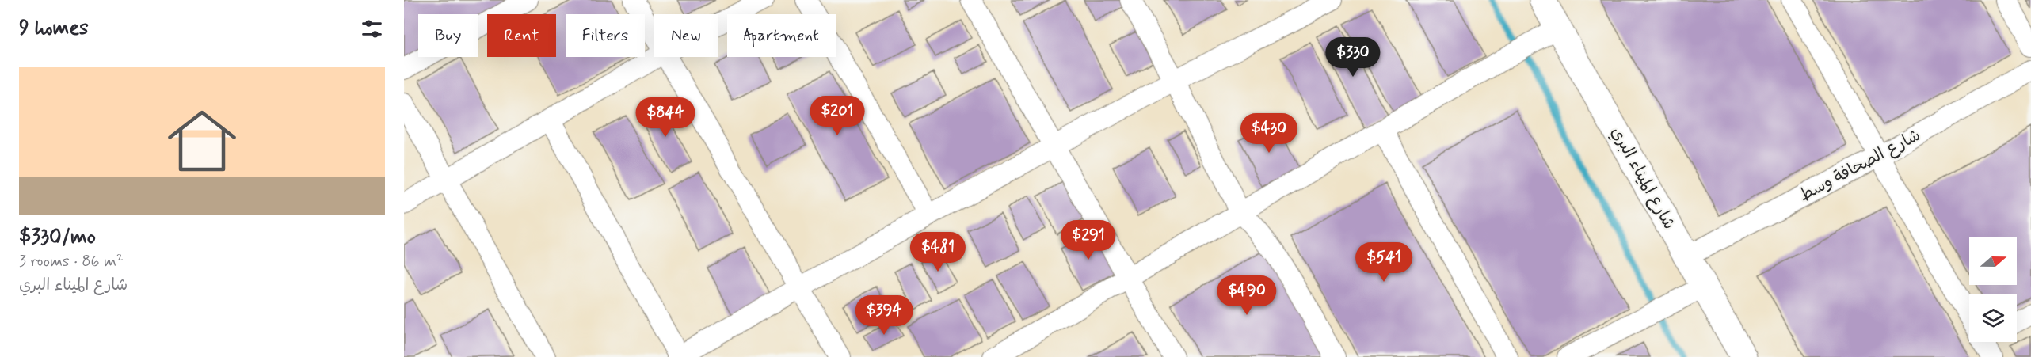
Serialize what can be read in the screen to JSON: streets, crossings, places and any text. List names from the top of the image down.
{
  "streets": {
    "highway": ["شارع الميناء البري"],
    "street": ["شارع الصحافة وسط"]
  },
  "crossings": [
    ["شارع الصحافة وسط", "شارع الميناء البري"]
  ],
  "north": "right",
  "page": {
    "heading": "9 homes",
    "chip": [
      "Buy",
      "Rent",
      "Filters",
      "New",
      "Apartment"
    ],
    "price": [
      "$330",
      "$201",
      "$844",
      "$430",
      "$291",
      "$481",
      "$541",
      "$490",
      "$394"
    ],
    "list": [
      {
        "name": "$330/mo",
        "note": "3 rooms · 86 m² · شارع الميناء البري"
      }
    ]
  }
}
